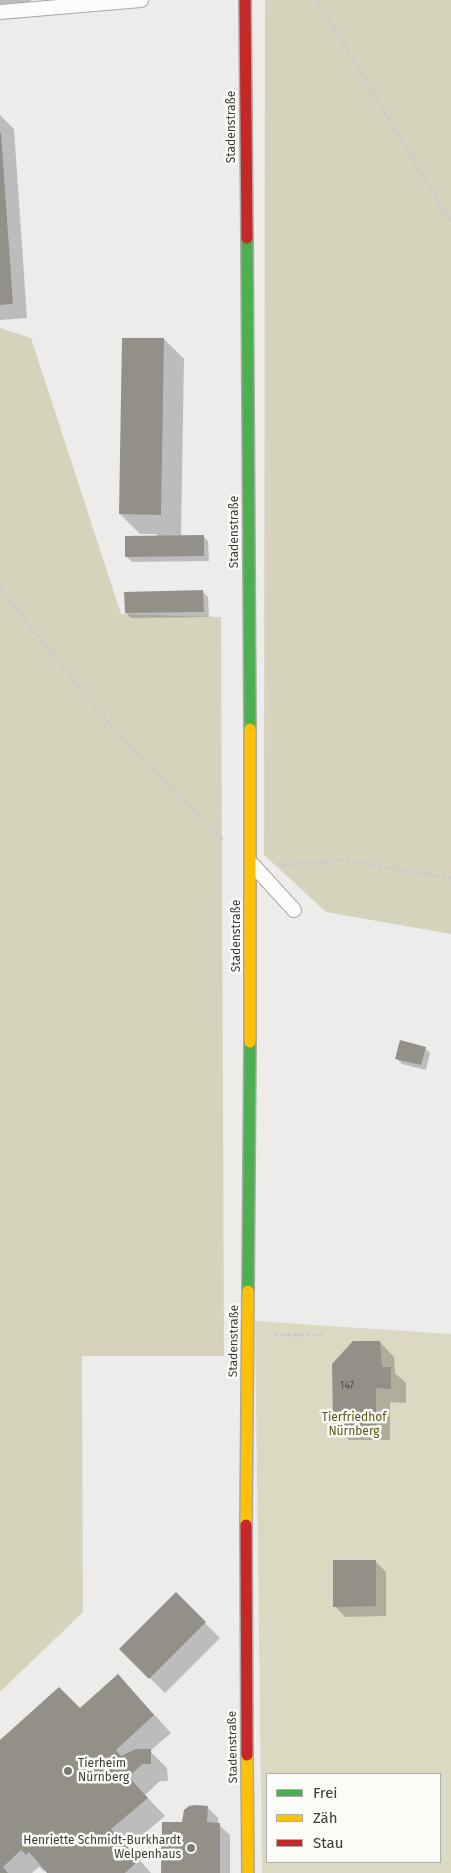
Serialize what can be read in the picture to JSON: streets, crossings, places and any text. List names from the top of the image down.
{
  "streets": {
    "street": ["Stadenstraße"]
  },
  "parks": ["Tierfriedhof Nürnberg"],
  "places": ["Tierheim Nürnberg", "Henriette Schmidt-Burkhardt Welpenhaus"],
  "house_numbers": ["147"],
  "legend": ["Frei", "Zäh", "Stau"]
}
